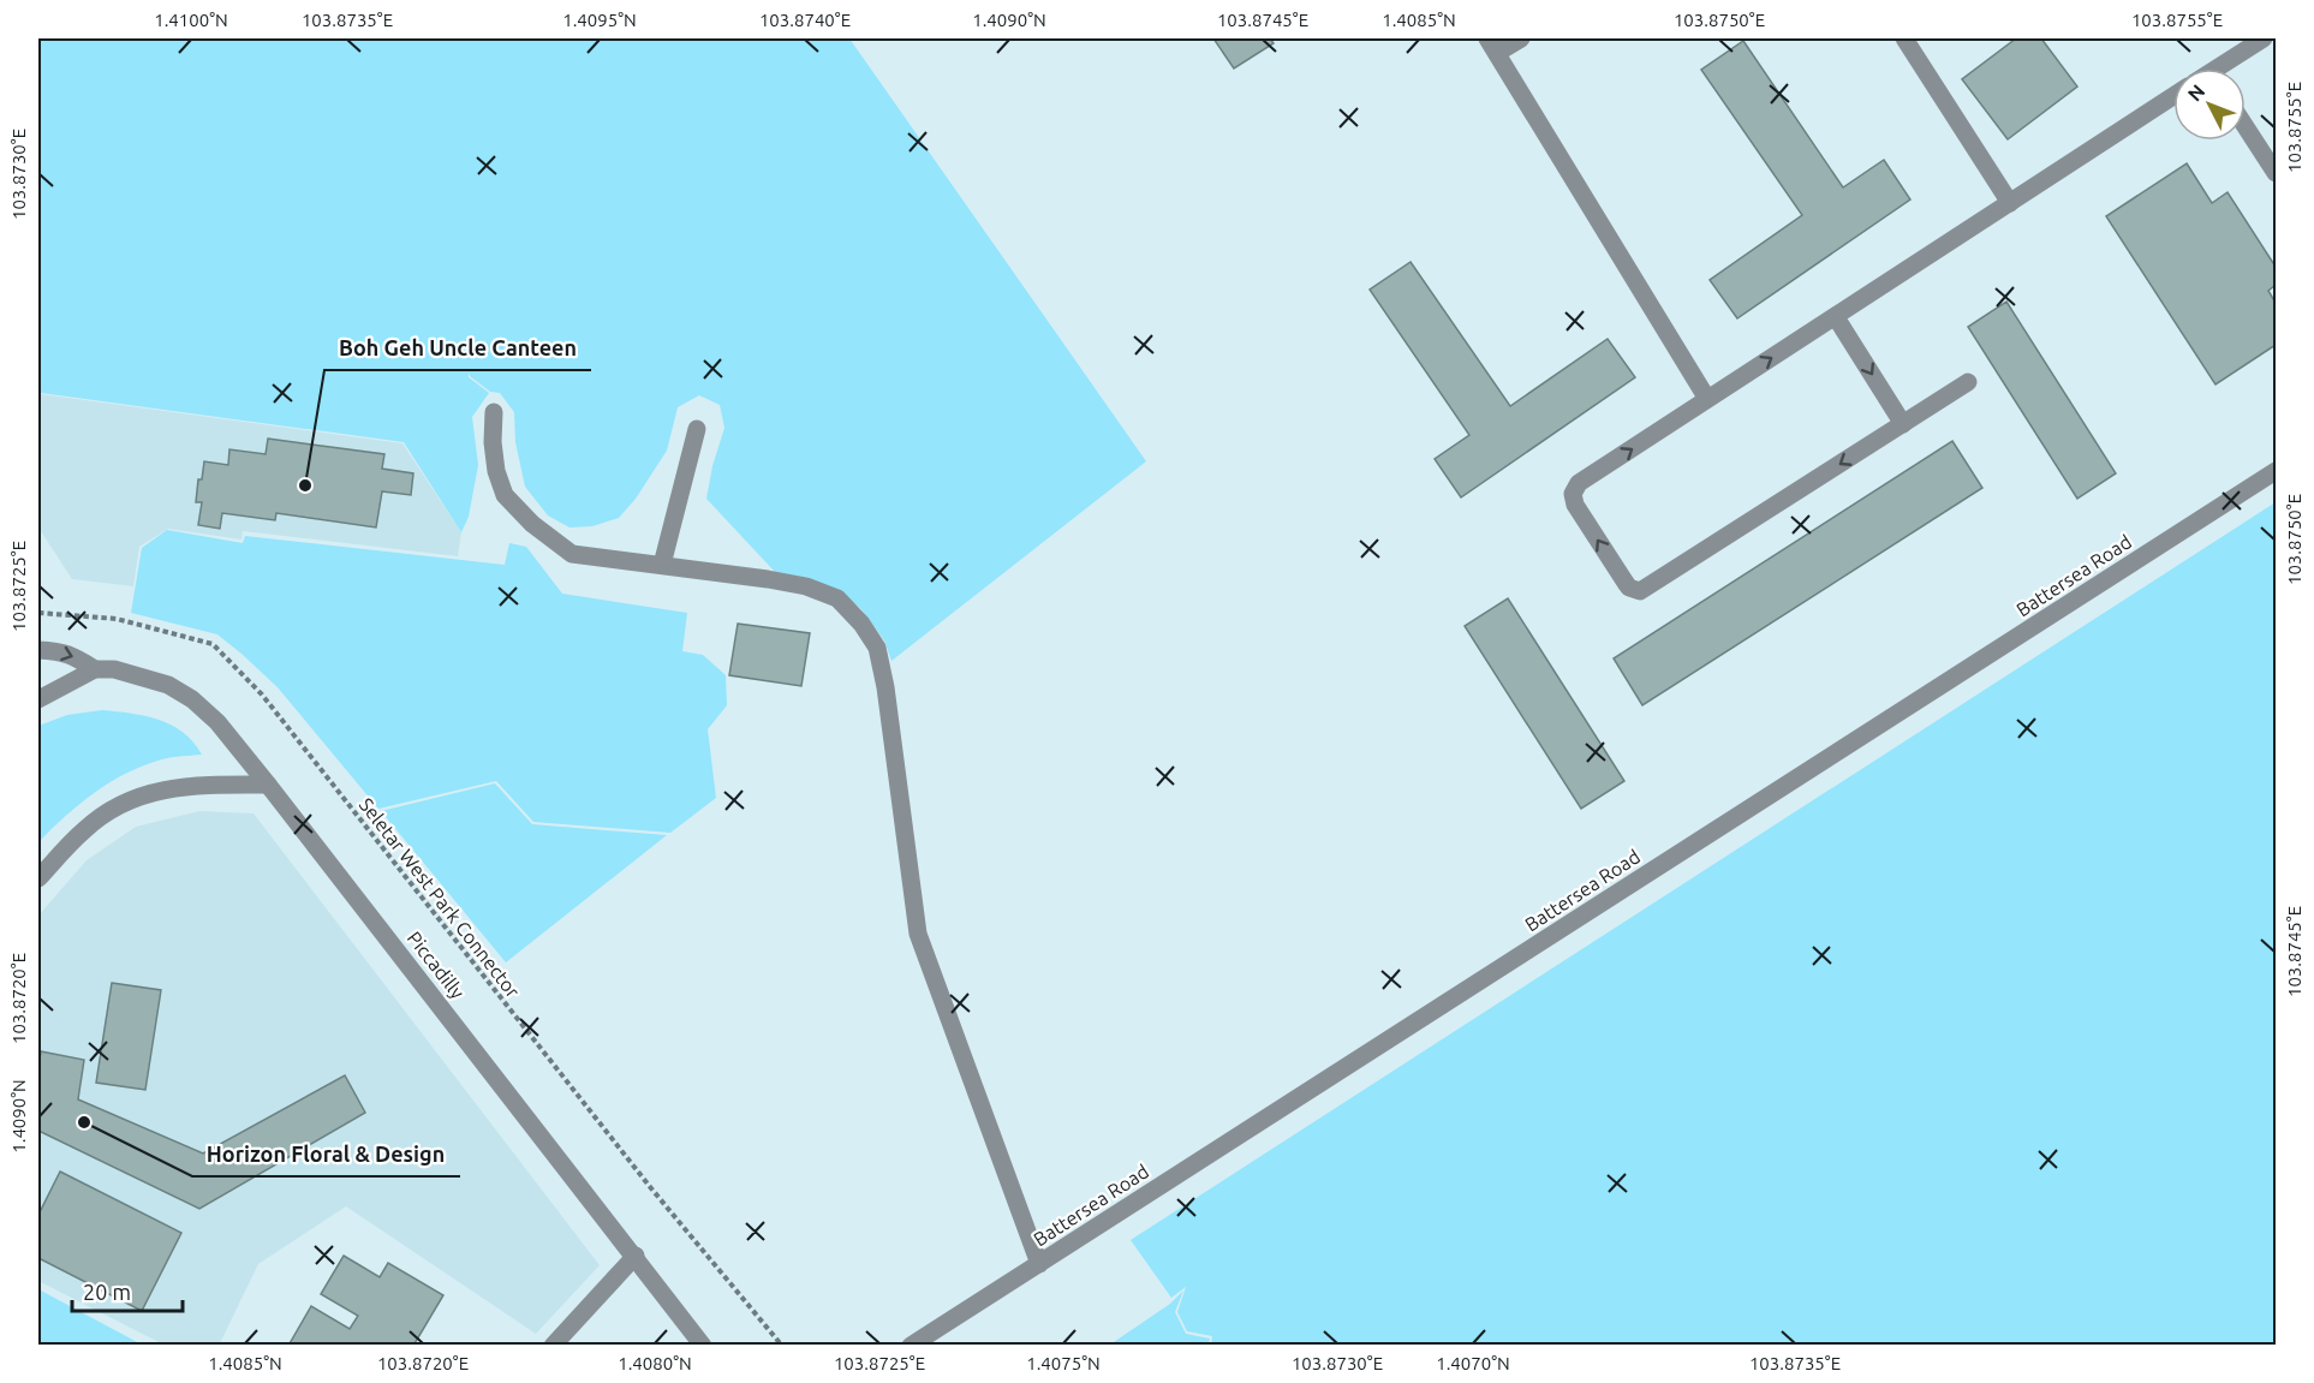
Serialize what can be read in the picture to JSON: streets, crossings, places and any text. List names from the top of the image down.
{
  "streets": {
    "street": ["Battersea Road", "Piccadilly"],
    "path": ["Seletar West Park Connector"]
  },
  "places": ["Boh Geh Uncle Canteen", "Horizon Floral & Design"],
  "scale_bar": "20 m",
  "north": "top left",
  "coordinates": [
    "1.4100°N",
    "103.8735°E",
    "1.4095°N",
    "103.8740°E",
    "1.4090°N",
    "103.8745°E",
    "1.4085°N",
    "103.8750°E",
    "103.8755°E",
    "103.8730°E",
    "103.8725°E",
    "103.8720°E",
    "1.4080°N",
    "1.4075°N",
    "1.4070°N"
  ]
}
